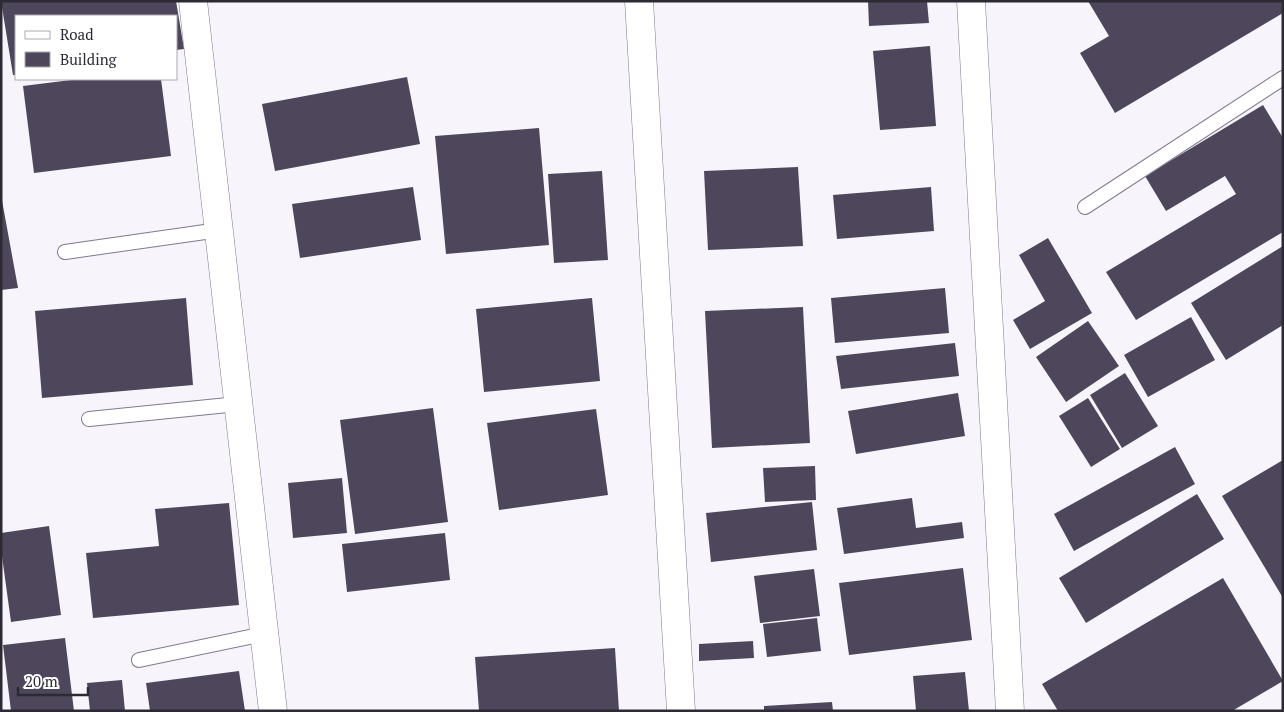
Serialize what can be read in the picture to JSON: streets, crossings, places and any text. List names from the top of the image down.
{
  "legend": ["Road", "Building"],
  "scale_bar": "20 m"
}
